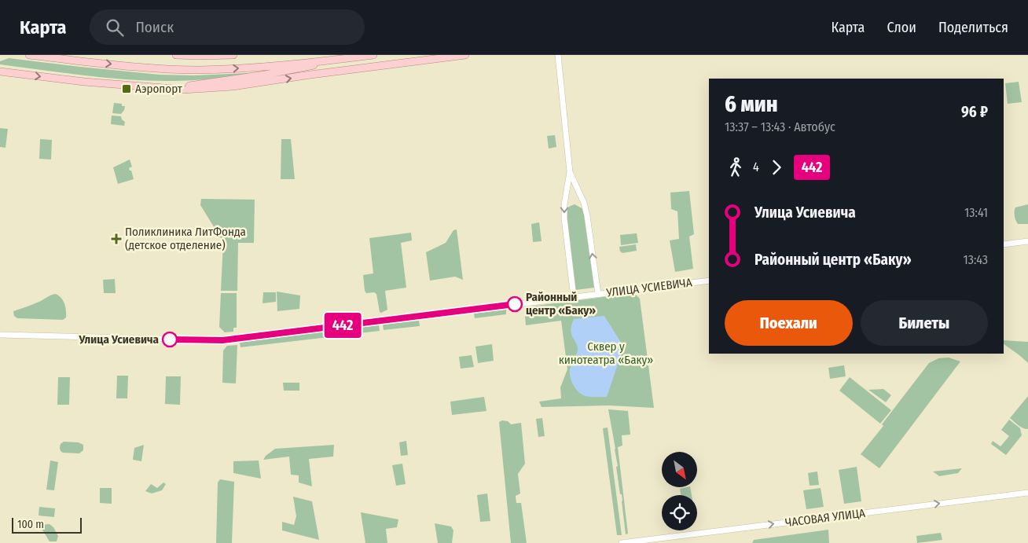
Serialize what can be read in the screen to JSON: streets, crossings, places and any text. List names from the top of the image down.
{
  "streets": {
    "street": ["УЛИЦА УСИЕВИЧА", "ЧАСОВАЯ УЛИЦА"]
  },
  "one_way": ["ЧАСОВАЯ УЛИЦА"],
  "parks": ["Сквер у кинотеатра «Баку»"],
  "places": {
    "transit": ["Аэропорт"],
    "health": ["Поликлиника ЛитФонда (детское отделение)"],
    "other": ["Районный центр «Баку»", "Улица Усиевича"]
  },
  "lines": ["bus line 442"],
  "scale_bar": "100 m",
  "north": "bottom right",
  "page": {
    "header": "Карта",
    "search": "Поиск",
    "nav": ["Карта", "Слои", "Поделиться"],
    "on_map": "442",
    "heading": ["6 мин", "13:37 – 13:43 · Автобус", "96 ₽"],
    "legs": ["4", "442"],
    "list": [
      {
        "name": "Улица Усиевича",
        "value": "13:41"
      },
      {
        "name": "Районный центр «Баку»",
        "value": "13:43"
      }
    ],
    "buttons": ["Поехали", "Билеты"],
    "scale": "100 m"
  }
}
